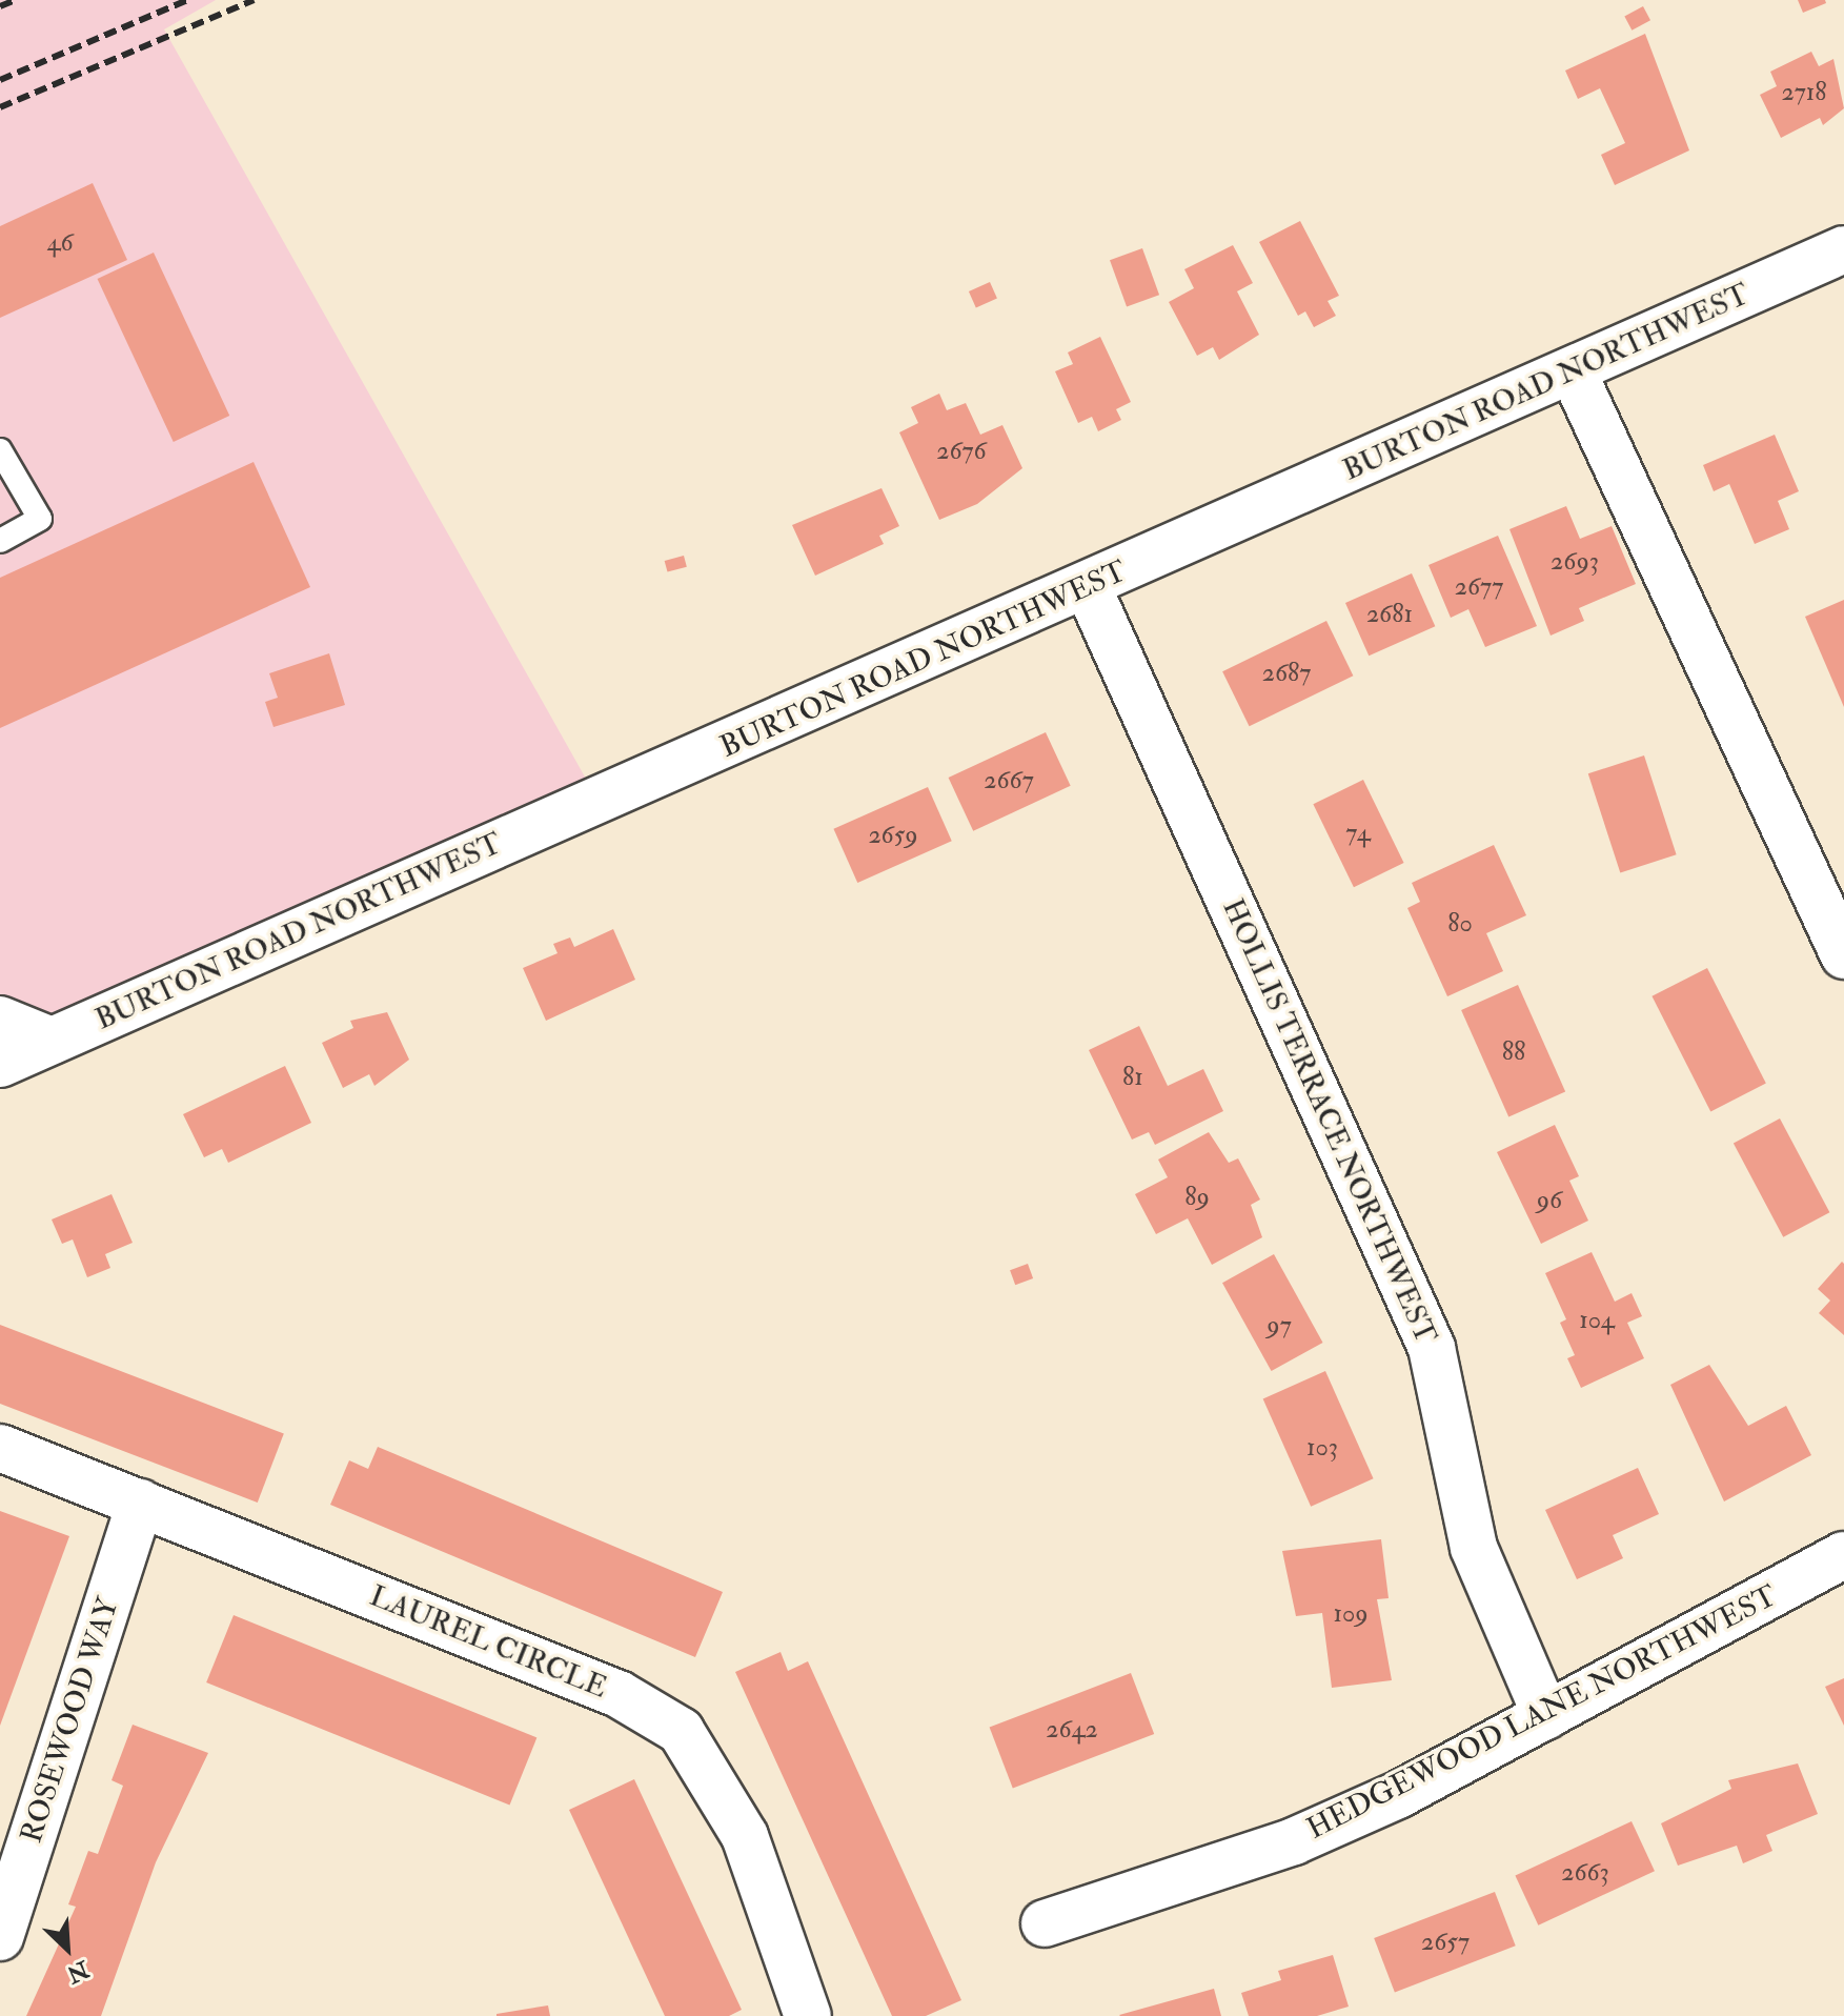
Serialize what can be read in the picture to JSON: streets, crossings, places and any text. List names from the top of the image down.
{
  "streets": {
    "street": [
      "BURTON ROAD NORTHWEST",
      "HOLLIS TERRACE NORTHWEST",
      "LAUREL CIRCLE",
      "HEDGEWOOD LANE NORTHWEST",
      "ROSEWOOD WAY"
    ]
  },
  "crossings": [
    ["BURTON ROAD NORTHWEST", "HOLLIS TERRACE NORTHWEST"],
    ["HOLLIS TERRACE NORTHWEST", "HEDGEWOOD LANE NORTHWEST"],
    ["LAUREL CIRCLE", "ROSEWOOD WAY"]
  ],
  "house_numbers": [
    "2718",
    "46",
    "2676",
    "2693",
    "2677",
    "2681",
    "2687",
    "2667",
    "74",
    "2659",
    "80",
    "88",
    "81",
    "89",
    "96",
    "104",
    "97",
    "103",
    "109",
    "2642",
    "2663",
    "2657"
  ],
  "north": "bottom right"
}
